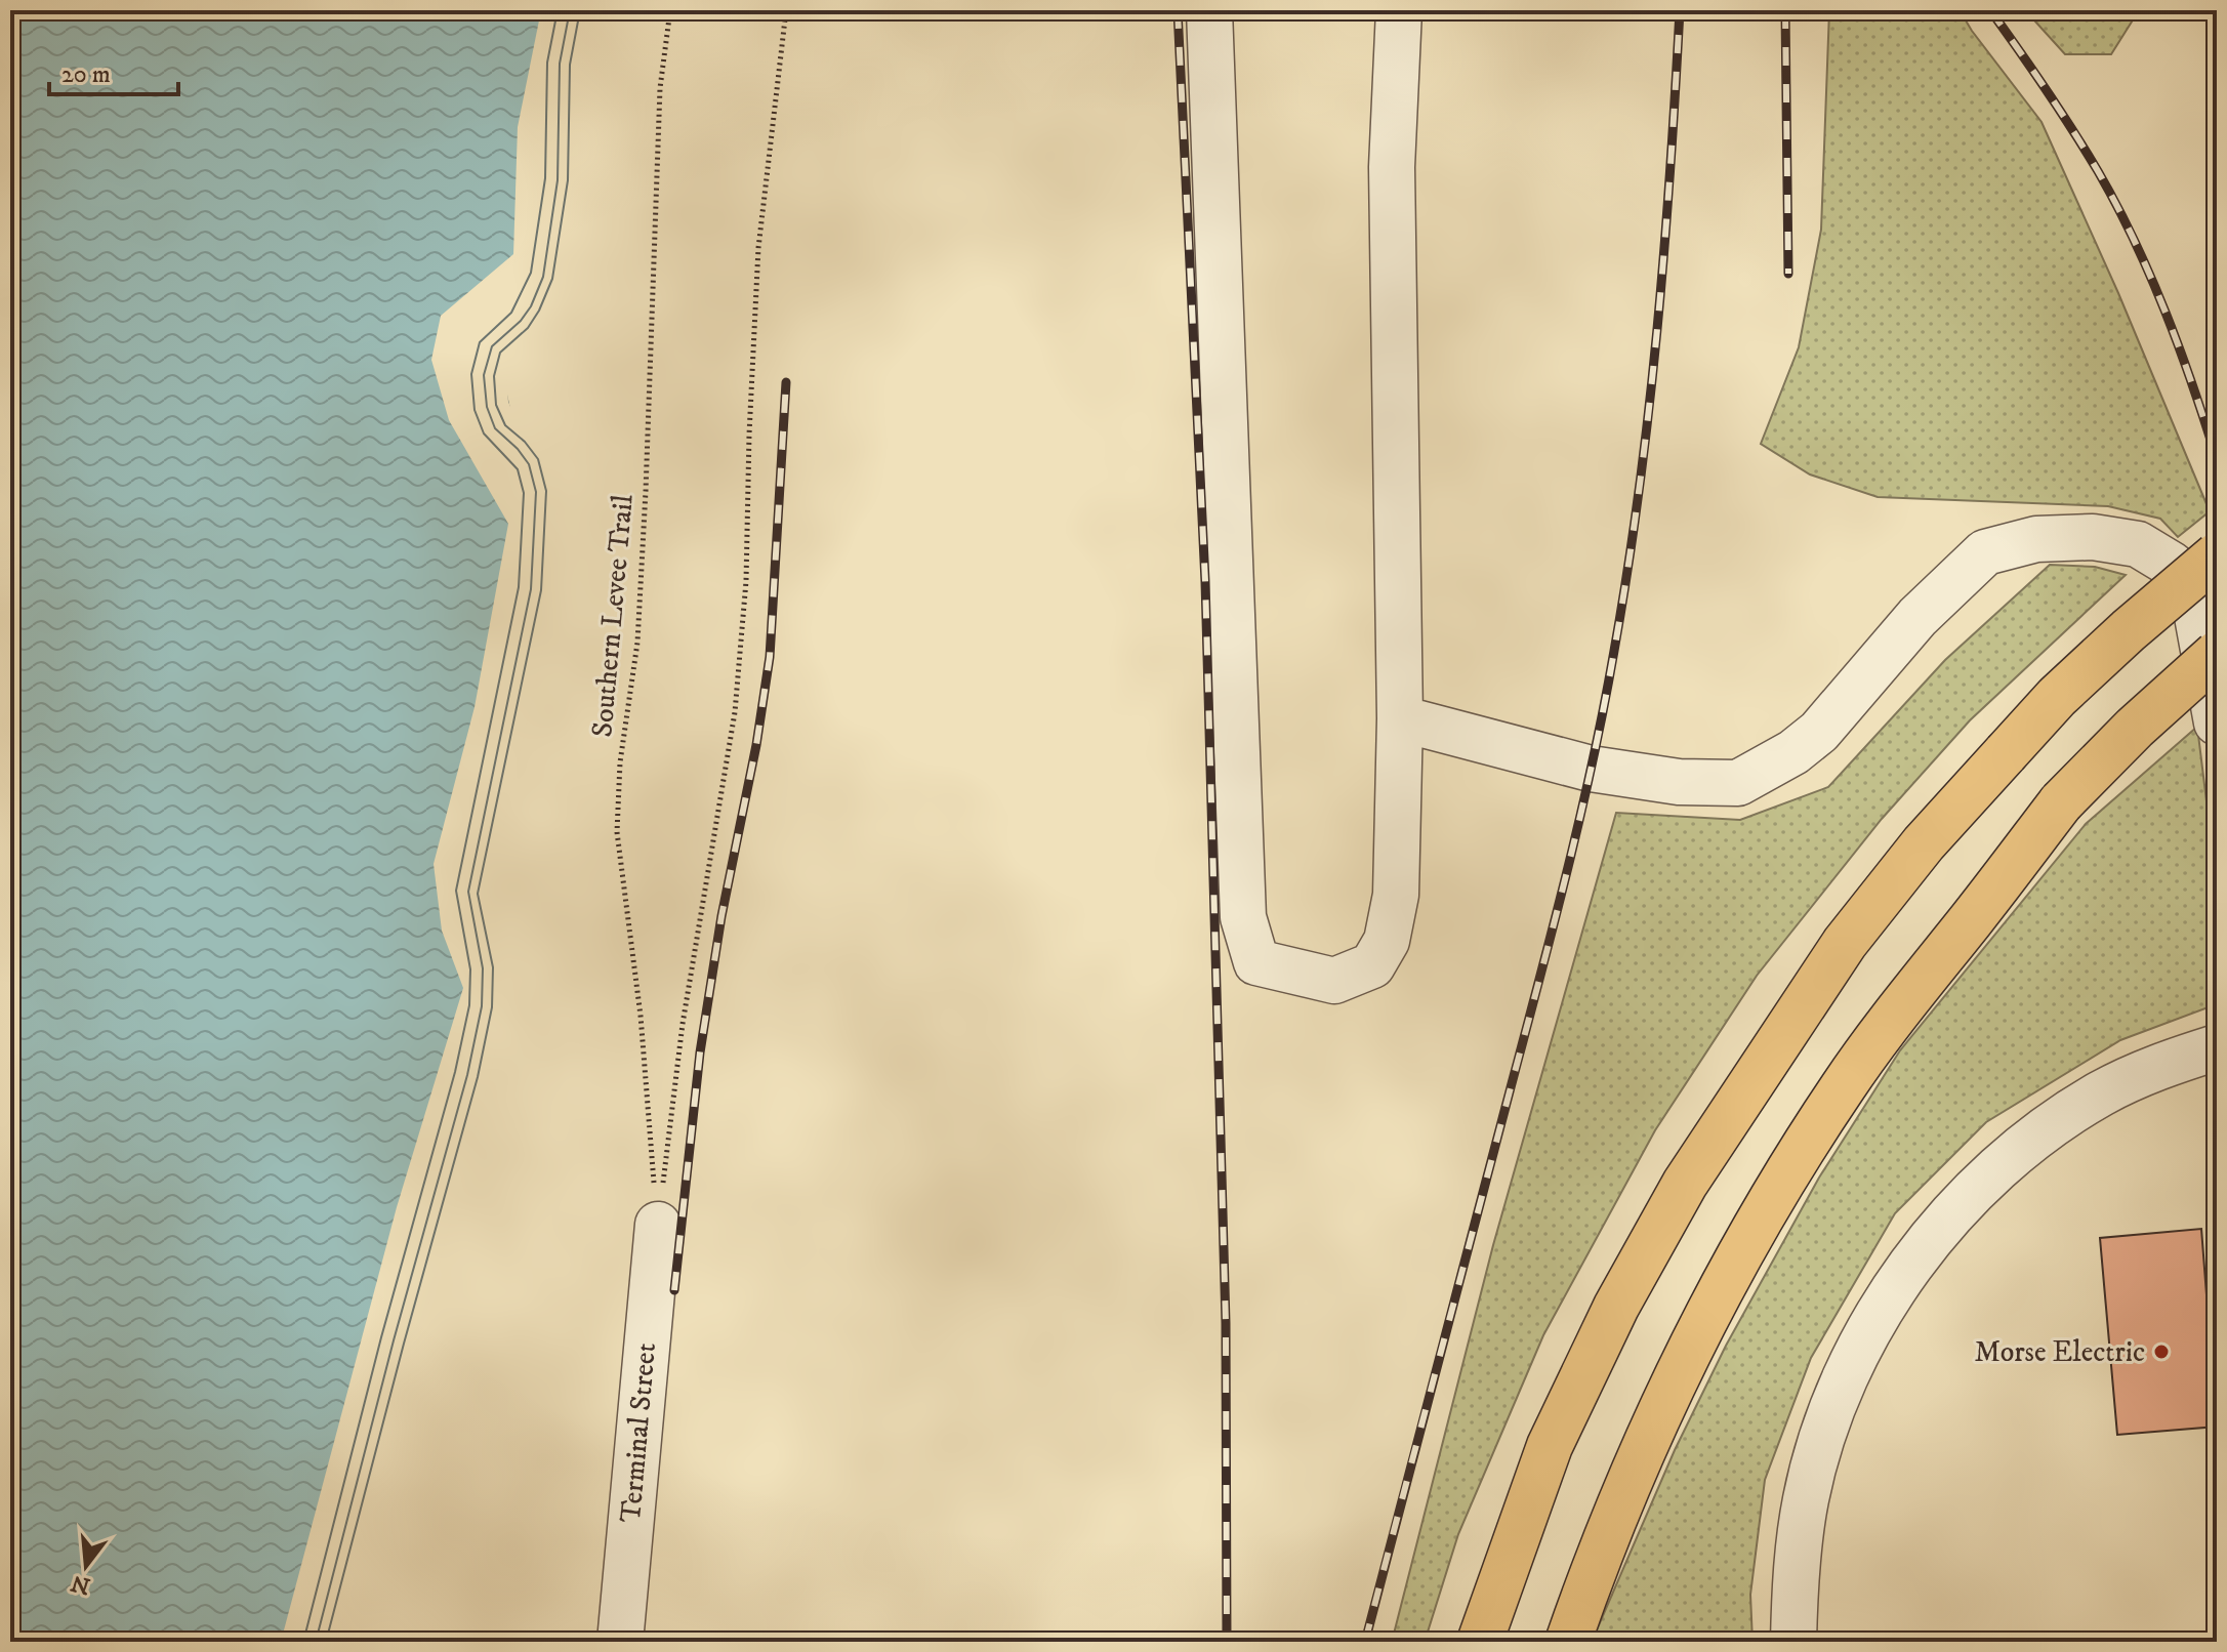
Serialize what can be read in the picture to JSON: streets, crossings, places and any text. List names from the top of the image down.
{
  "streets": {
    "street": ["Terminal Street"],
    "path": ["Southern Levee Trail"]
  },
  "crossings": [
    ["Southern Levee Trail", "Terminal Street"]
  ],
  "places": ["Morse Electric"],
  "scale_bar": "20 m",
  "north": "bottom"
}
